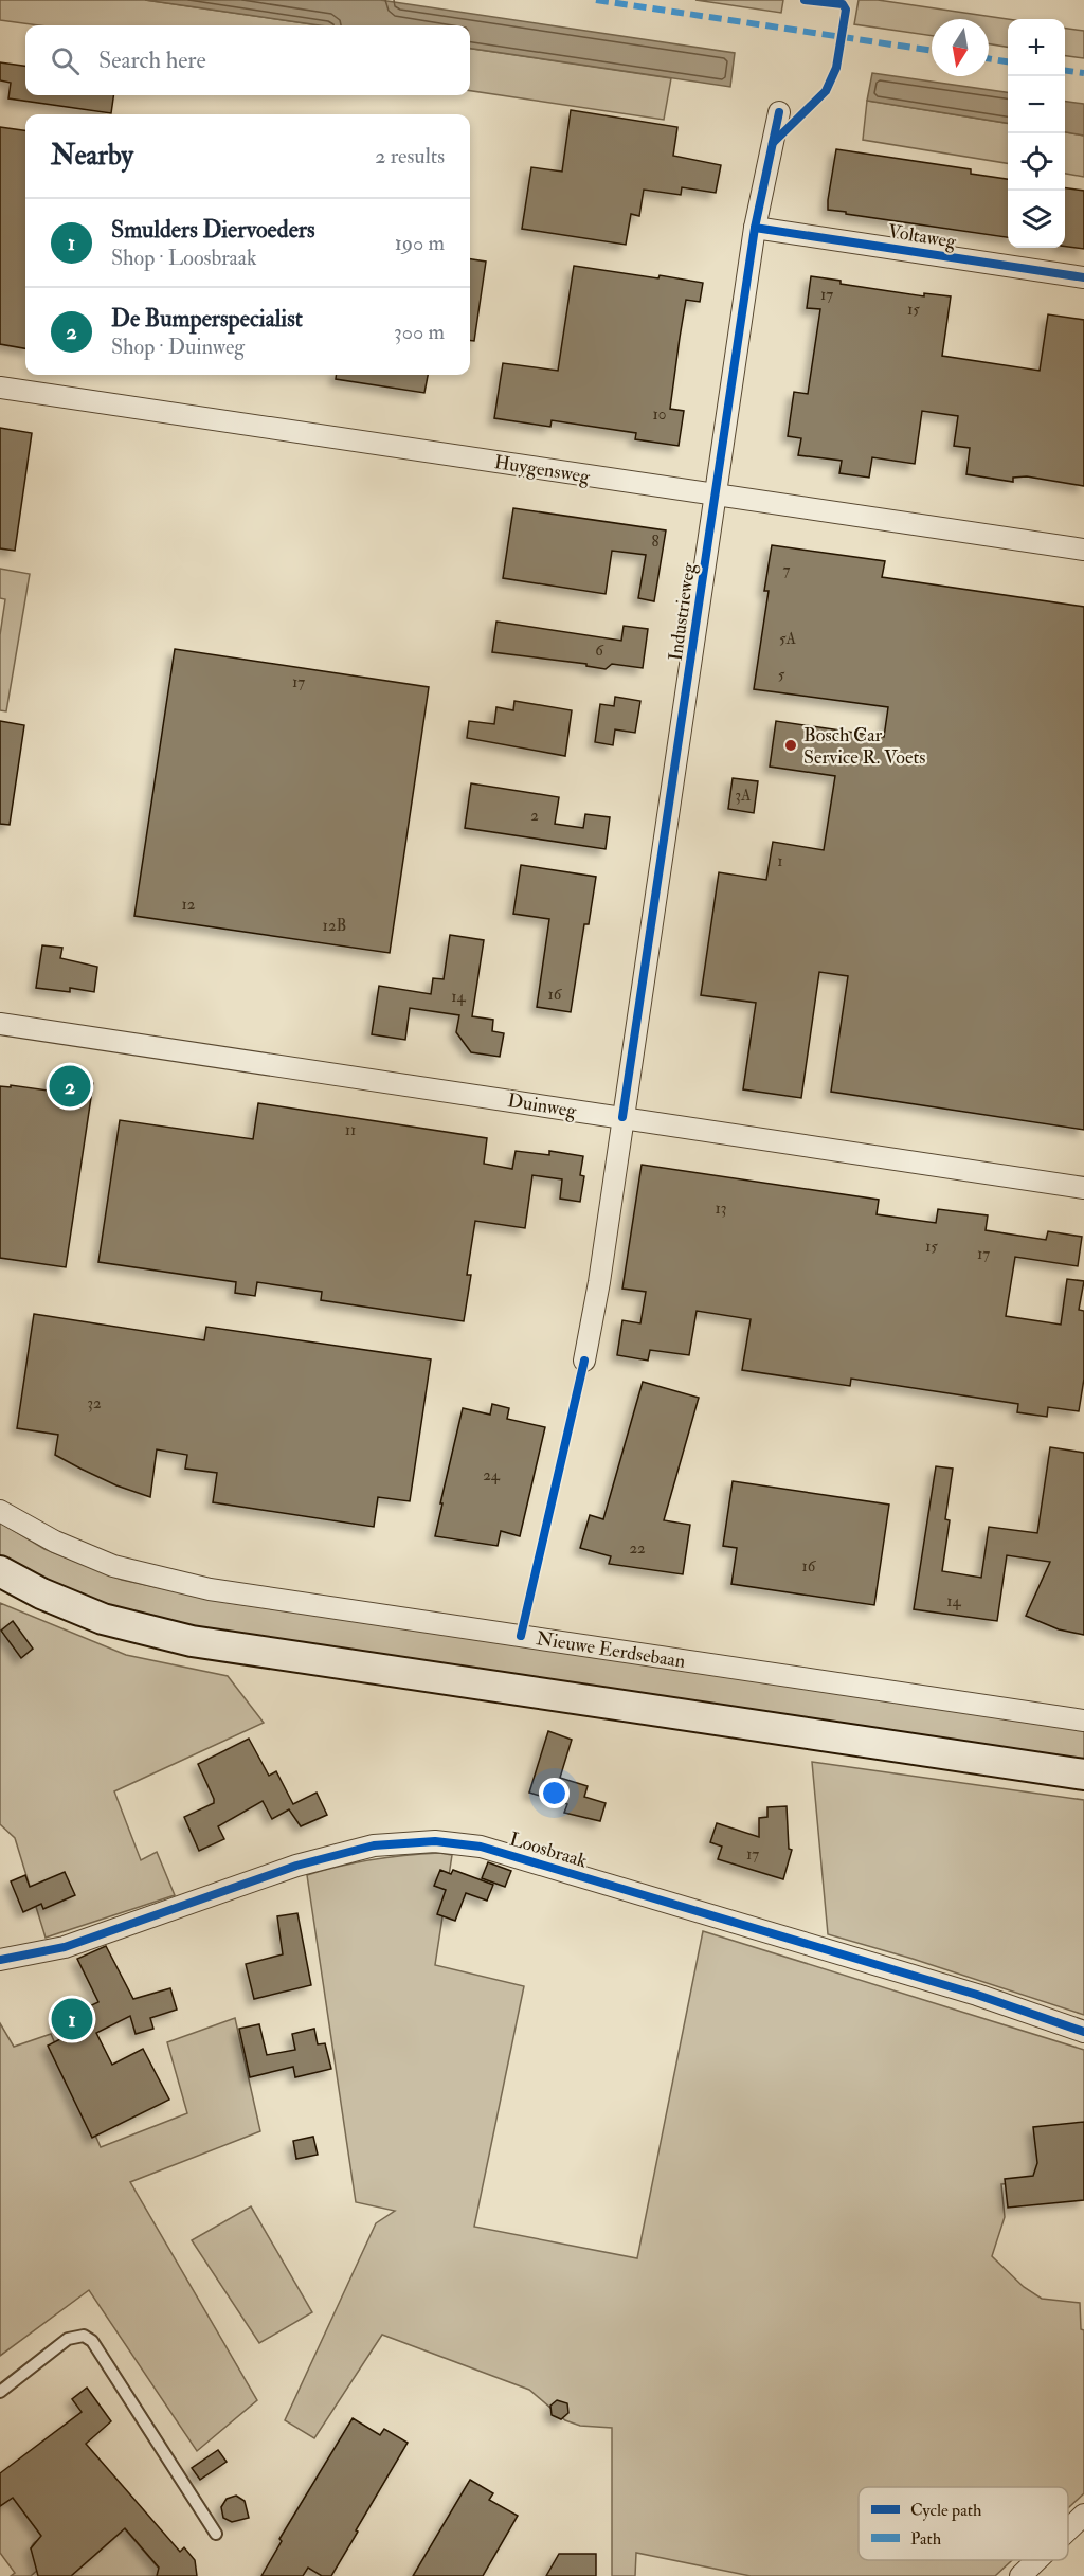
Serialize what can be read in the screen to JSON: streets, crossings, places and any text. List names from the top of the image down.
{
  "streets": {
    "street": [
      "Voltaweg",
      "Huygensweg",
      "Industrieweg",
      "Duinweg",
      "Nieuwe Eerdsebaan",
      "Loosbraak"
    ]
  },
  "crossings": [
    ["Voltaweg", "Industrieweg"],
    ["Huygensweg", "Industrieweg"],
    ["Industrieweg", "Duinweg"]
  ],
  "places": ["Bosch Car Service R. Voets"],
  "house_numbers": [
    "17",
    "15",
    "10",
    "8",
    "7",
    "5A",
    "6",
    "5",
    "17",
    "3A",
    "2",
    "1",
    "12",
    "12B",
    "16",
    "14",
    "11",
    "13",
    "15",
    "17",
    "32",
    "24",
    "22",
    "16",
    "14",
    "17"
  ],
  "legend": ["Cycle path", "Path"],
  "north": "bottom",
  "page": {
    "map_buttons": ["+", "−"],
    "search": "Search here",
    "heading": ["Nearby", "2 results"],
    "list": [
      {
        "mark": "1",
        "name": "Smulders Diervoeders",
        "note": "Shop · Loosbraak",
        "value": "190 m"
      },
      {
        "mark": "2",
        "name": "De Bumperspecialist",
        "note": "Shop · Duinweg",
        "value": "300 m"
      }
    ],
    "pins": ["2", "1"]
  }
}
